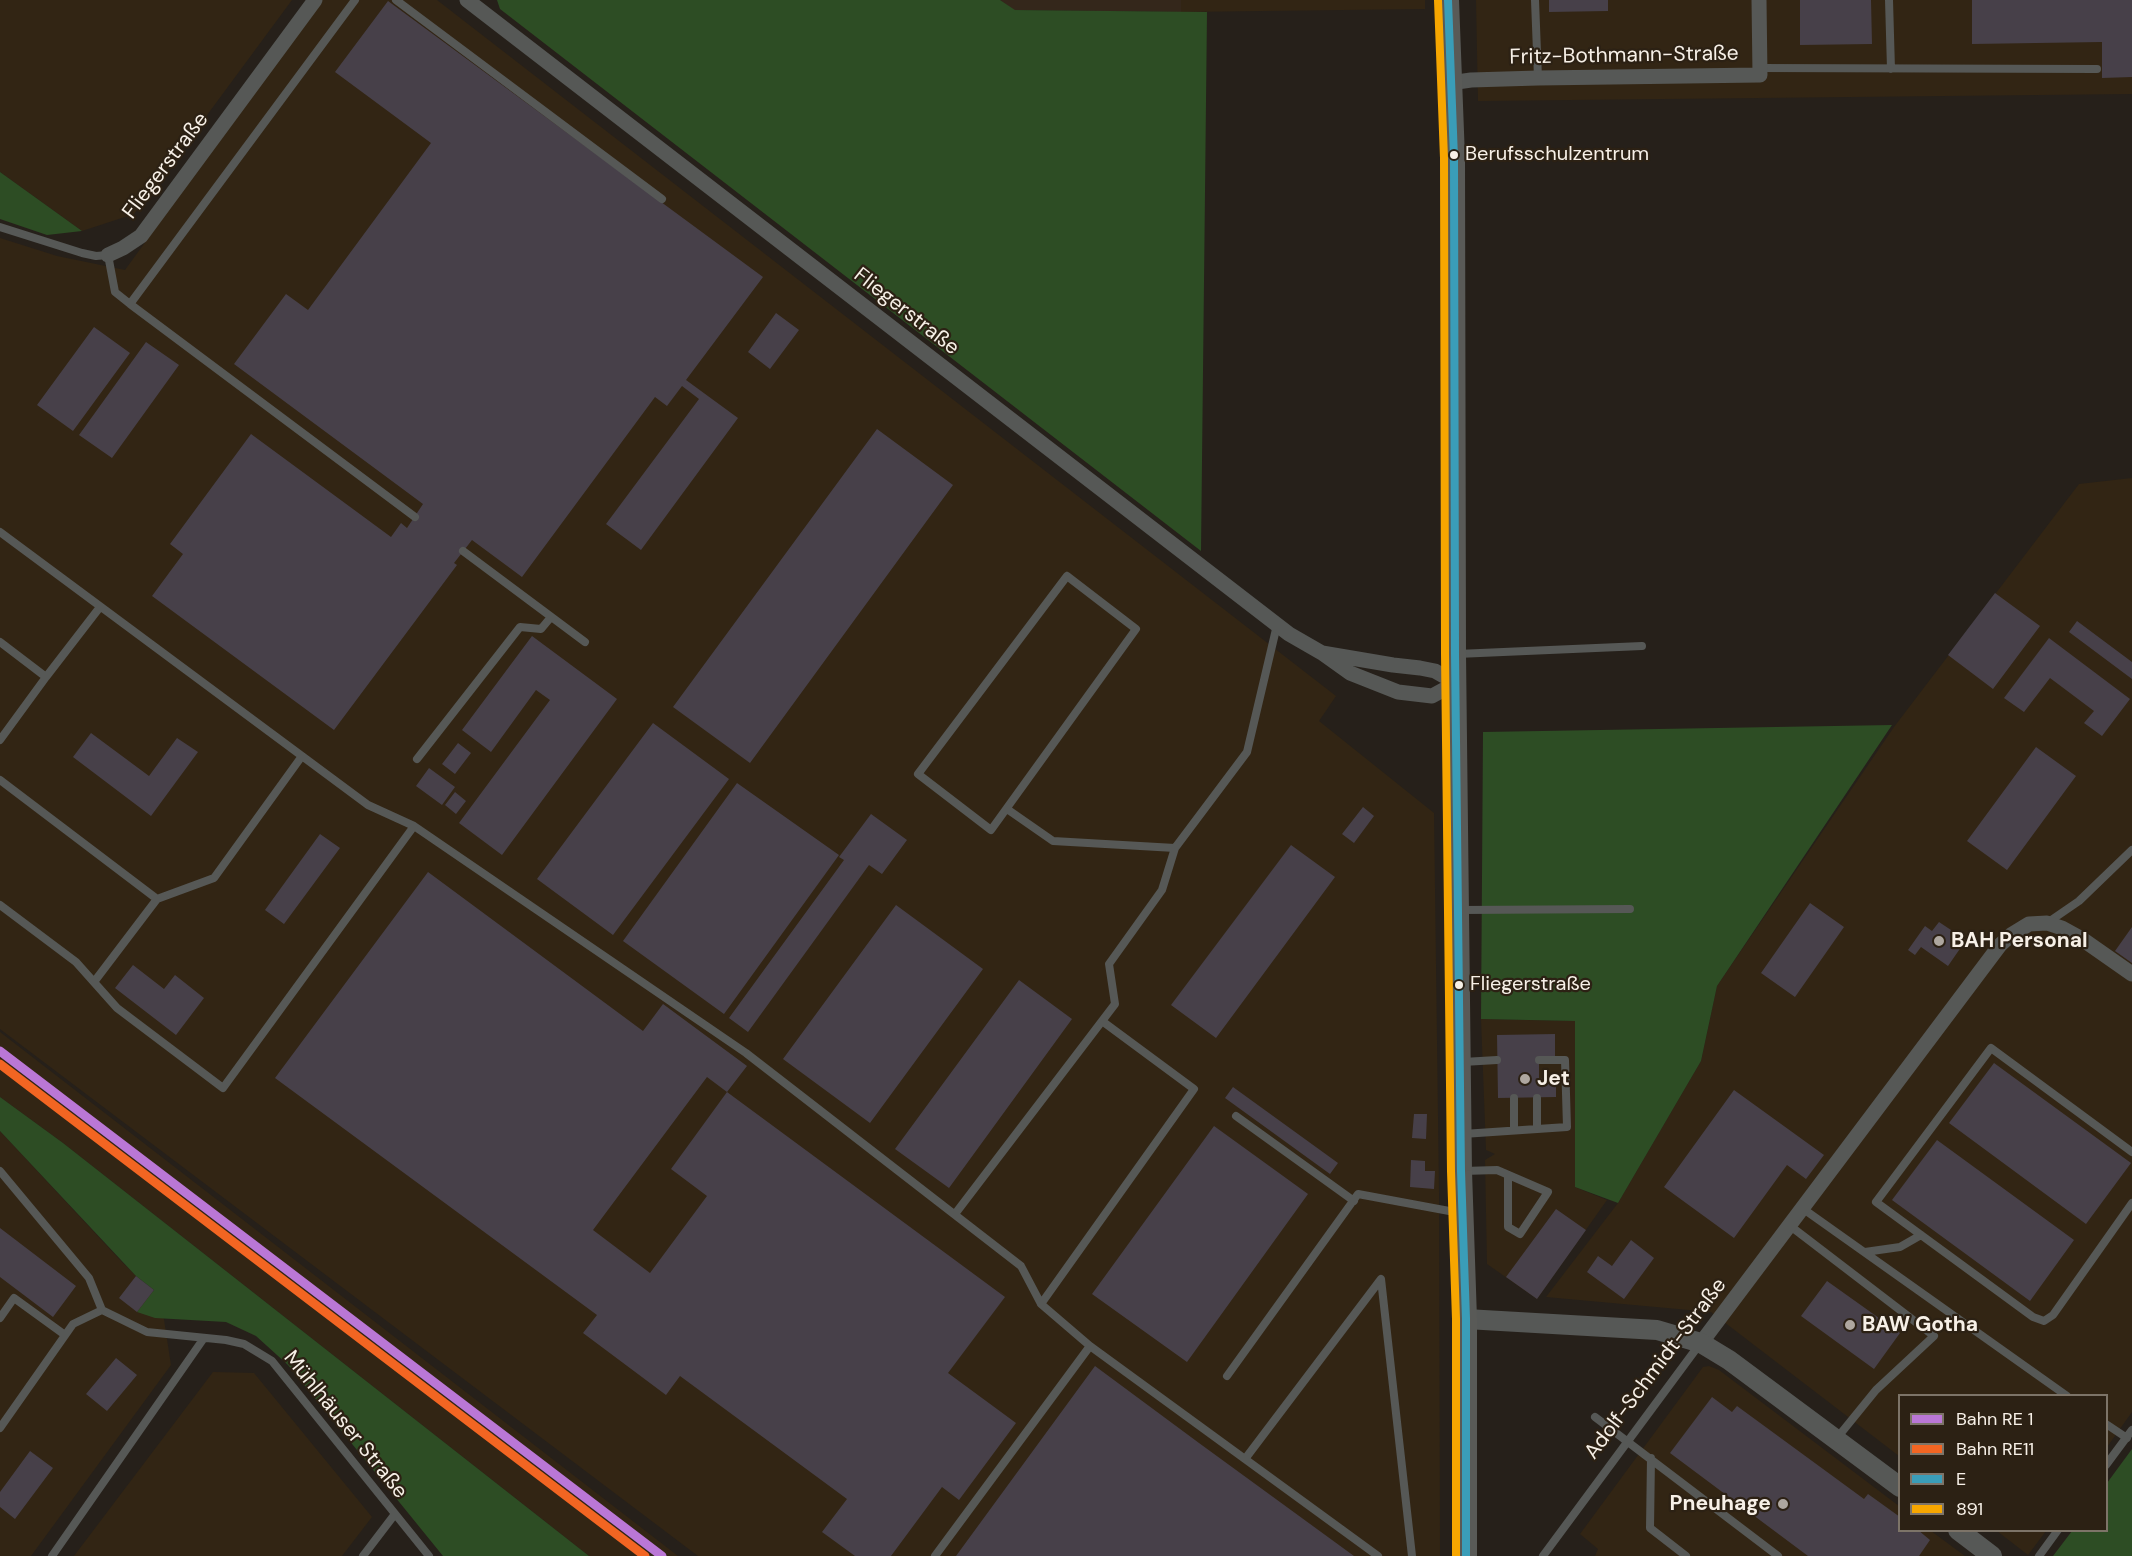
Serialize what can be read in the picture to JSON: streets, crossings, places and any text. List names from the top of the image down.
{
  "streets": {
    "street": ["Fritz-Bothmann-Straße", "Fliegerstraße", "Adolf-Schmidt-Straße"],
    "lane": ["Mühlhäuser Straße"]
  },
  "places": [
    "Berufsschulzentrum",
    "BAH Personal",
    "Fliegerstraße",
    "Jet",
    "BAW Gotha",
    "Pneuhage"
  ],
  "lines": ["transit line E", "transit line 891", "rail line RE11"],
  "legend": [
    "Bahn RE 1",
    "Bahn RE11",
    "E",
    "891"
  ]
}
